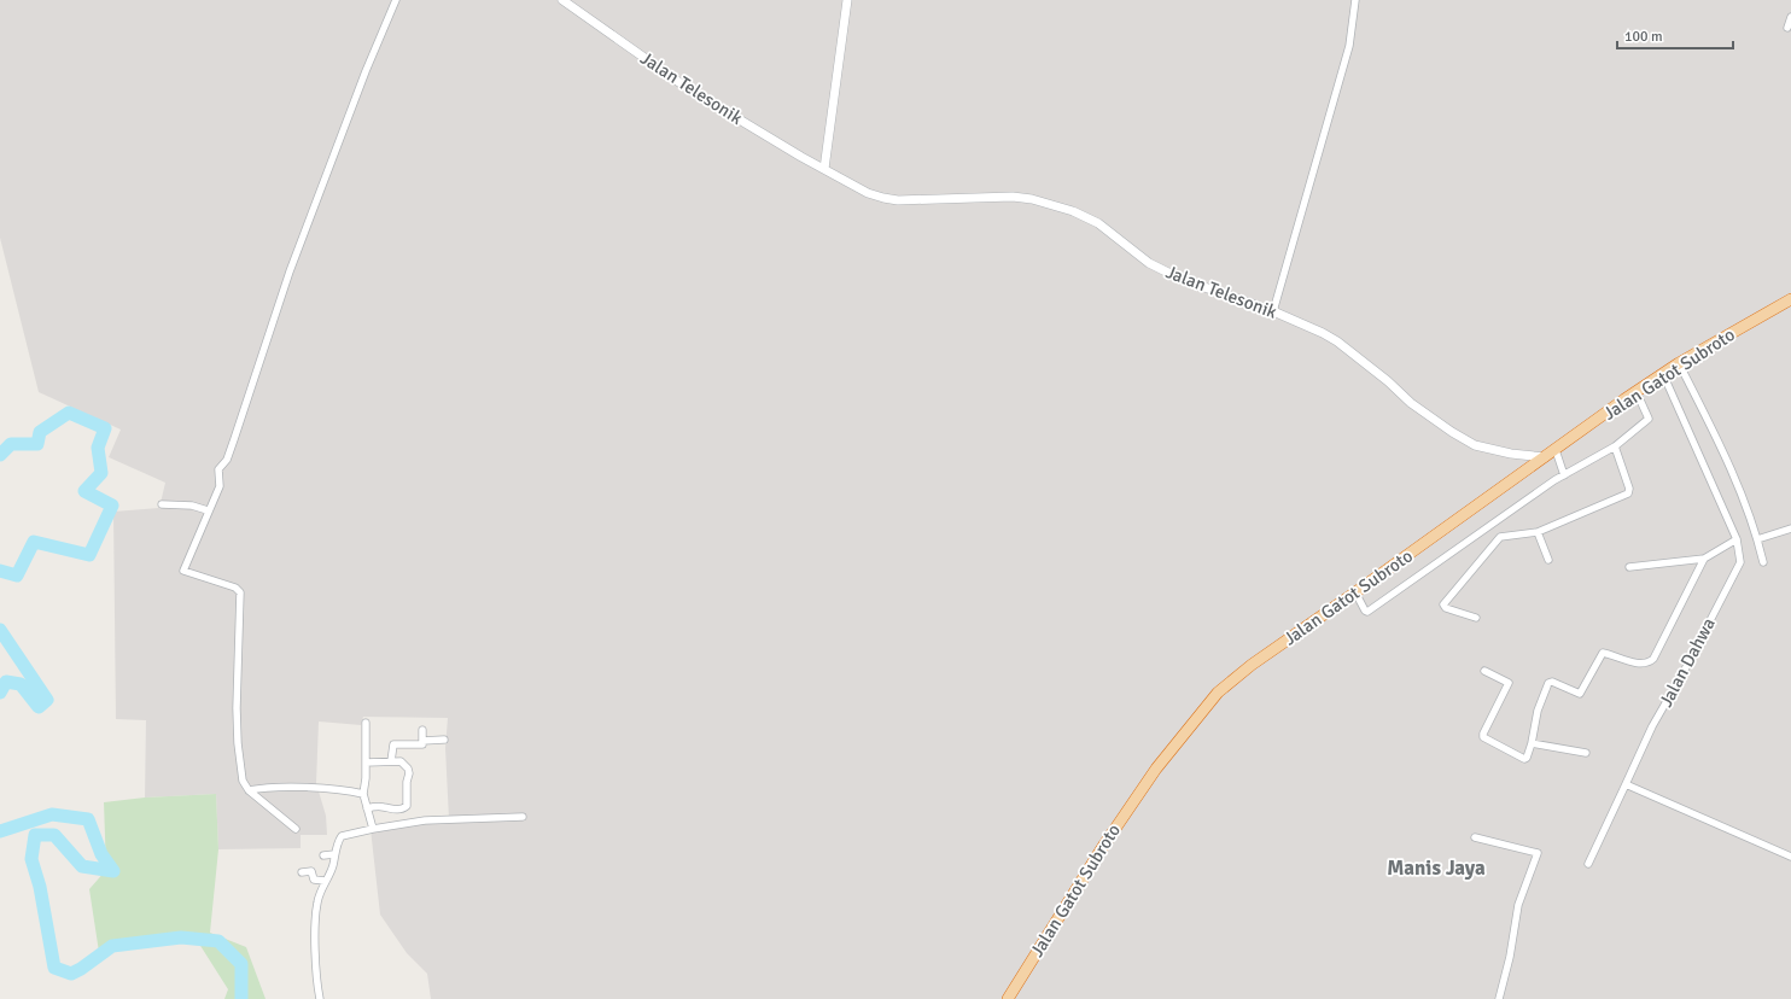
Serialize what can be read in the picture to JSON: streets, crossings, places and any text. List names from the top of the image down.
{
  "streets": {
    "highway": ["Jalan Gatot Subroto"],
    "street": ["Jalan Telesonik", "Jalan Dahwa"]
  },
  "crossings": [
    ["Jalan Telesonik", "Jalan Gatot Subroto"],
    ["Jalan Gatot Subroto", "Jalan Dahwa"]
  ],
  "districts": ["Manis Jaya"],
  "scale_bar": "100 m"
}
